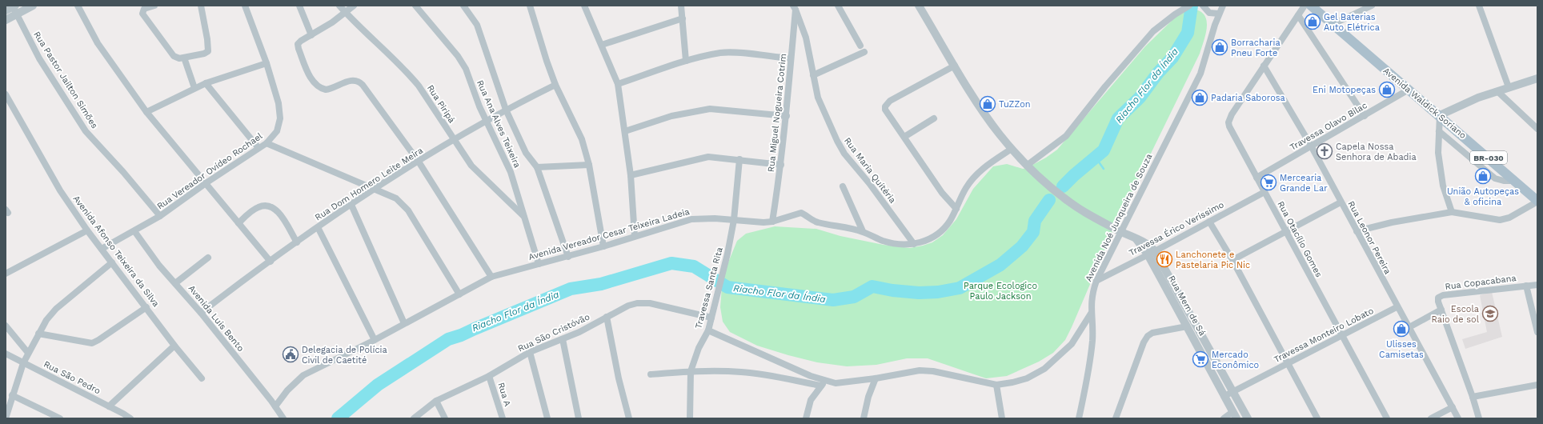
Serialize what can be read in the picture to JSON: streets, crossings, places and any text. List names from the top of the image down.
{
  "streets": {
    "main road": ["Avenida Waldick Soriano", "BR-030"],
    "street": [
      "Rua Pastor Jailton Simões",
      "Rua Piripá",
      "Rua Miguel Nogueira Cotrim",
      "Rua Ana Alves Teixeira",
      "Travessa Olavo Bilac",
      "Rua Maria Quitéria",
      "Rua Vereador Ovídeo Rochael",
      "Rua Dom Homero Leite Meira",
      "Avenida Noé Junqueira de Souza",
      "Travessa Érico Veríssimo",
      "Avenida Vereador Cesar Teixeira Ladeia",
      "Rua Leonor Pereira",
      "Rua Otacílio Gomes",
      "Avenida Afonso Teixeira da Silva",
      "Rua Copacabana",
      "Travessa Santa Rita",
      "Rua Mem de Sá",
      "Avenida Luis Bento",
      "Rua São Cristóvão",
      "Travessa Monteiro Lobato",
      "Rua São Pedro",
      "Rua A"
    ]
  },
  "crossings": [
    ["Rua Pastor Jailton Simões", "Rua Vereador Ovídeo Rochael"],
    ["Avenida Waldick Soriano", "Travessa Olavo Bilac"],
    ["Rua Piripá", "Rua Ana Alves Teixeira"],
    ["Rua Piripá", "Rua Dom Homero Leite Meira"],
    ["Rua Miguel Nogueira Cotrim", "Rua Maria Quitéria"],
    ["Rua Miguel Nogueira Cotrim", "Avenida Vereador Cesar Teixeira Ladeia"],
    ["Rua Ana Alves Teixeira", "Rua Dom Homero Leite Meira"],
    ["Rua Ana Alves Teixeira", "Avenida Vereador Cesar Teixeira Ladeia"],
    ["Travessa Olavo Bilac", "Rua Leonor Pereira"],
    ["Travessa Olavo Bilac", "Rua Otacílio Gomes"],
    ["Rua Maria Quitéria", "Avenida Vereador Cesar Teixeira Ladeia"],
    ["Rua Vereador Ovídeo Rochael", "Avenida Afonso Teixeira da Silva"],
    ["Rua Vereador Ovídeo Rochael", "Avenida Luis Bento"],
    ["Rua Dom Homero Leite Meira", "Avenida Luis Bento"],
    ["Avenida Noé Junqueira de Souza", "Travessa Érico Veríssimo"],
    ["Avenida Noé Junqueira de Souza", "Rua Mem de Sá"],
    ["Travessa Érico Veríssimo", "Rua Otacílio Gomes"],
    ["Travessa Érico Veríssimo", "Rua Mem de Sá"],
    ["Avenida Vereador Cesar Teixeira Ladeia", "Travessa Santa Rita"],
    ["Avenida Vereador Cesar Teixeira Ladeia", "Rua Mem de Sá"],
    ["Avenida Vereador Cesar Teixeira Ladeia", "Avenida Luis Bento"],
    ["Rua Leonor Pereira", "Rua Otacílio Gomes"],
    ["Rua Leonor Pereira", "Travessa Monteiro Lobato"],
    ["Rua Otacílio Gomes", "Travessa Monteiro Lobato"],
    ["Travessa Santa Rita", "Rua São Cristóvão"],
    ["Rua Mem de Sá", "Travessa Monteiro Lobato"],
    ["Rua São Cristóvão", "Rua A"]
  ],
  "water": ["Riacho Flor da Índia"],
  "parks": ["Parque Ecologico Paulo Jackson"],
  "places": {
    "shop": [
      "Gel Baterias Auto Elétrica",
      "Borracharia Pneu Forte",
      "Eni Motopeças",
      "Padaria Saborosa",
      "TuZZon",
      "União Autopeças & oficina",
      "Ulisses Camisetas"
    ],
    "church": ["Capela Nossa Senhora de Abadia"],
    "supermarket": ["Mercearia Grande Lar", "Mercado Econômico"],
    "restaurant": ["Lanchonete e Pastelaria Pic Nic"],
    "school or university": ["Escola Raio de sol"],
    "public building": ["Delegacia de Polícia Civil de Caetité"]
  }
}
